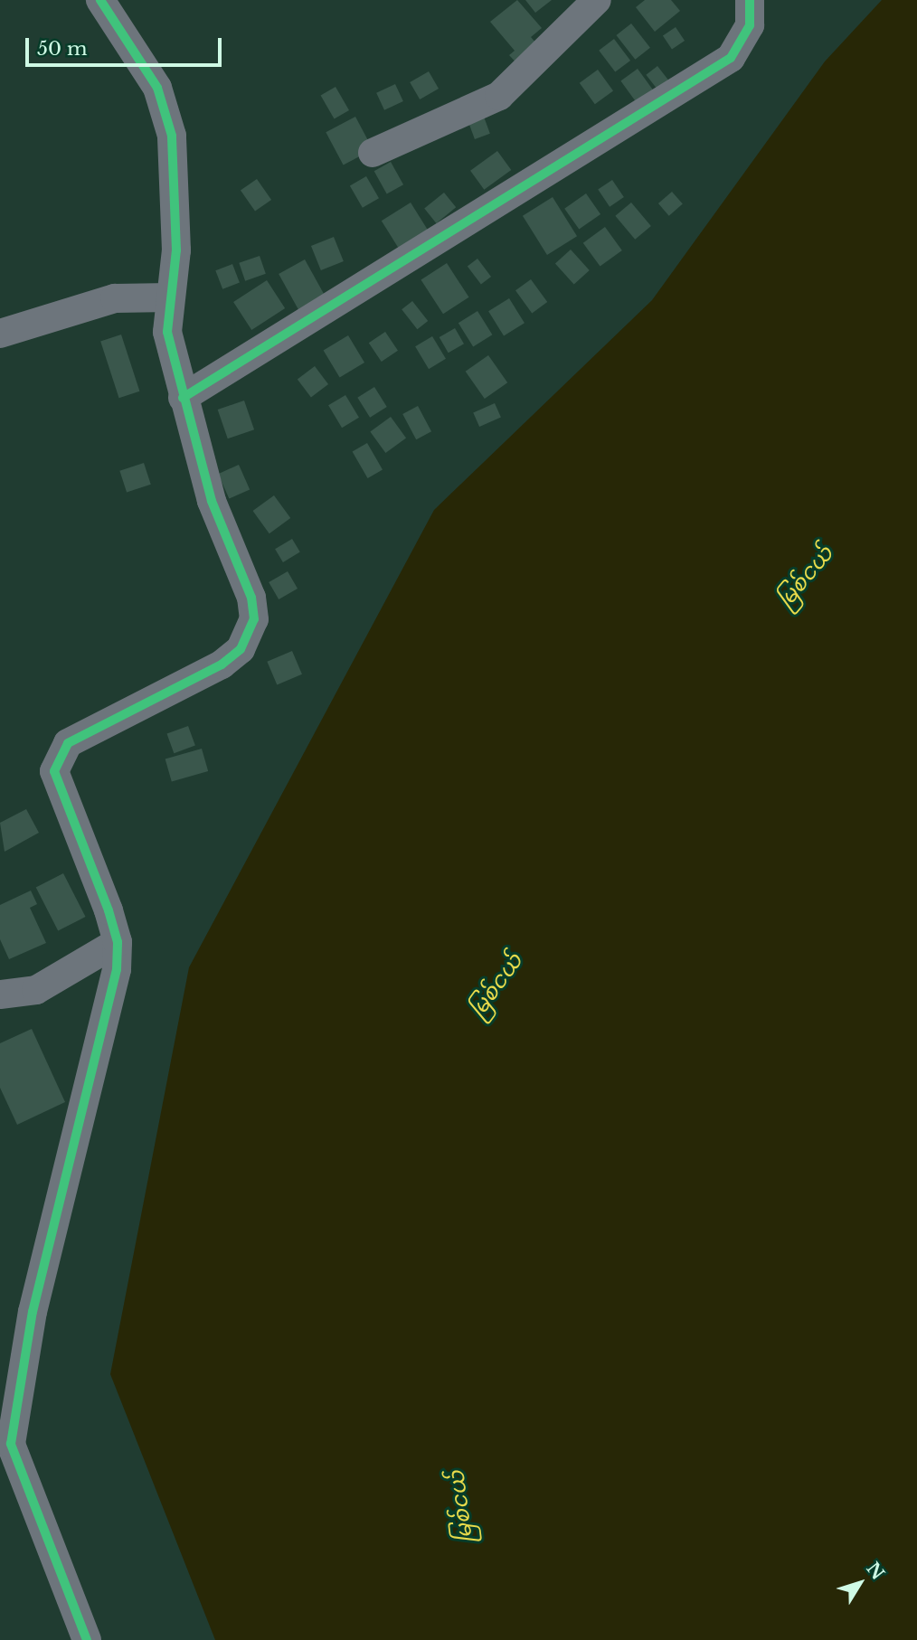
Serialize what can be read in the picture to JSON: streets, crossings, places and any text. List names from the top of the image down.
{
  "water": ["မြစ်ငယ်"],
  "scale_bar": "50 m",
  "north": "top right"
}
